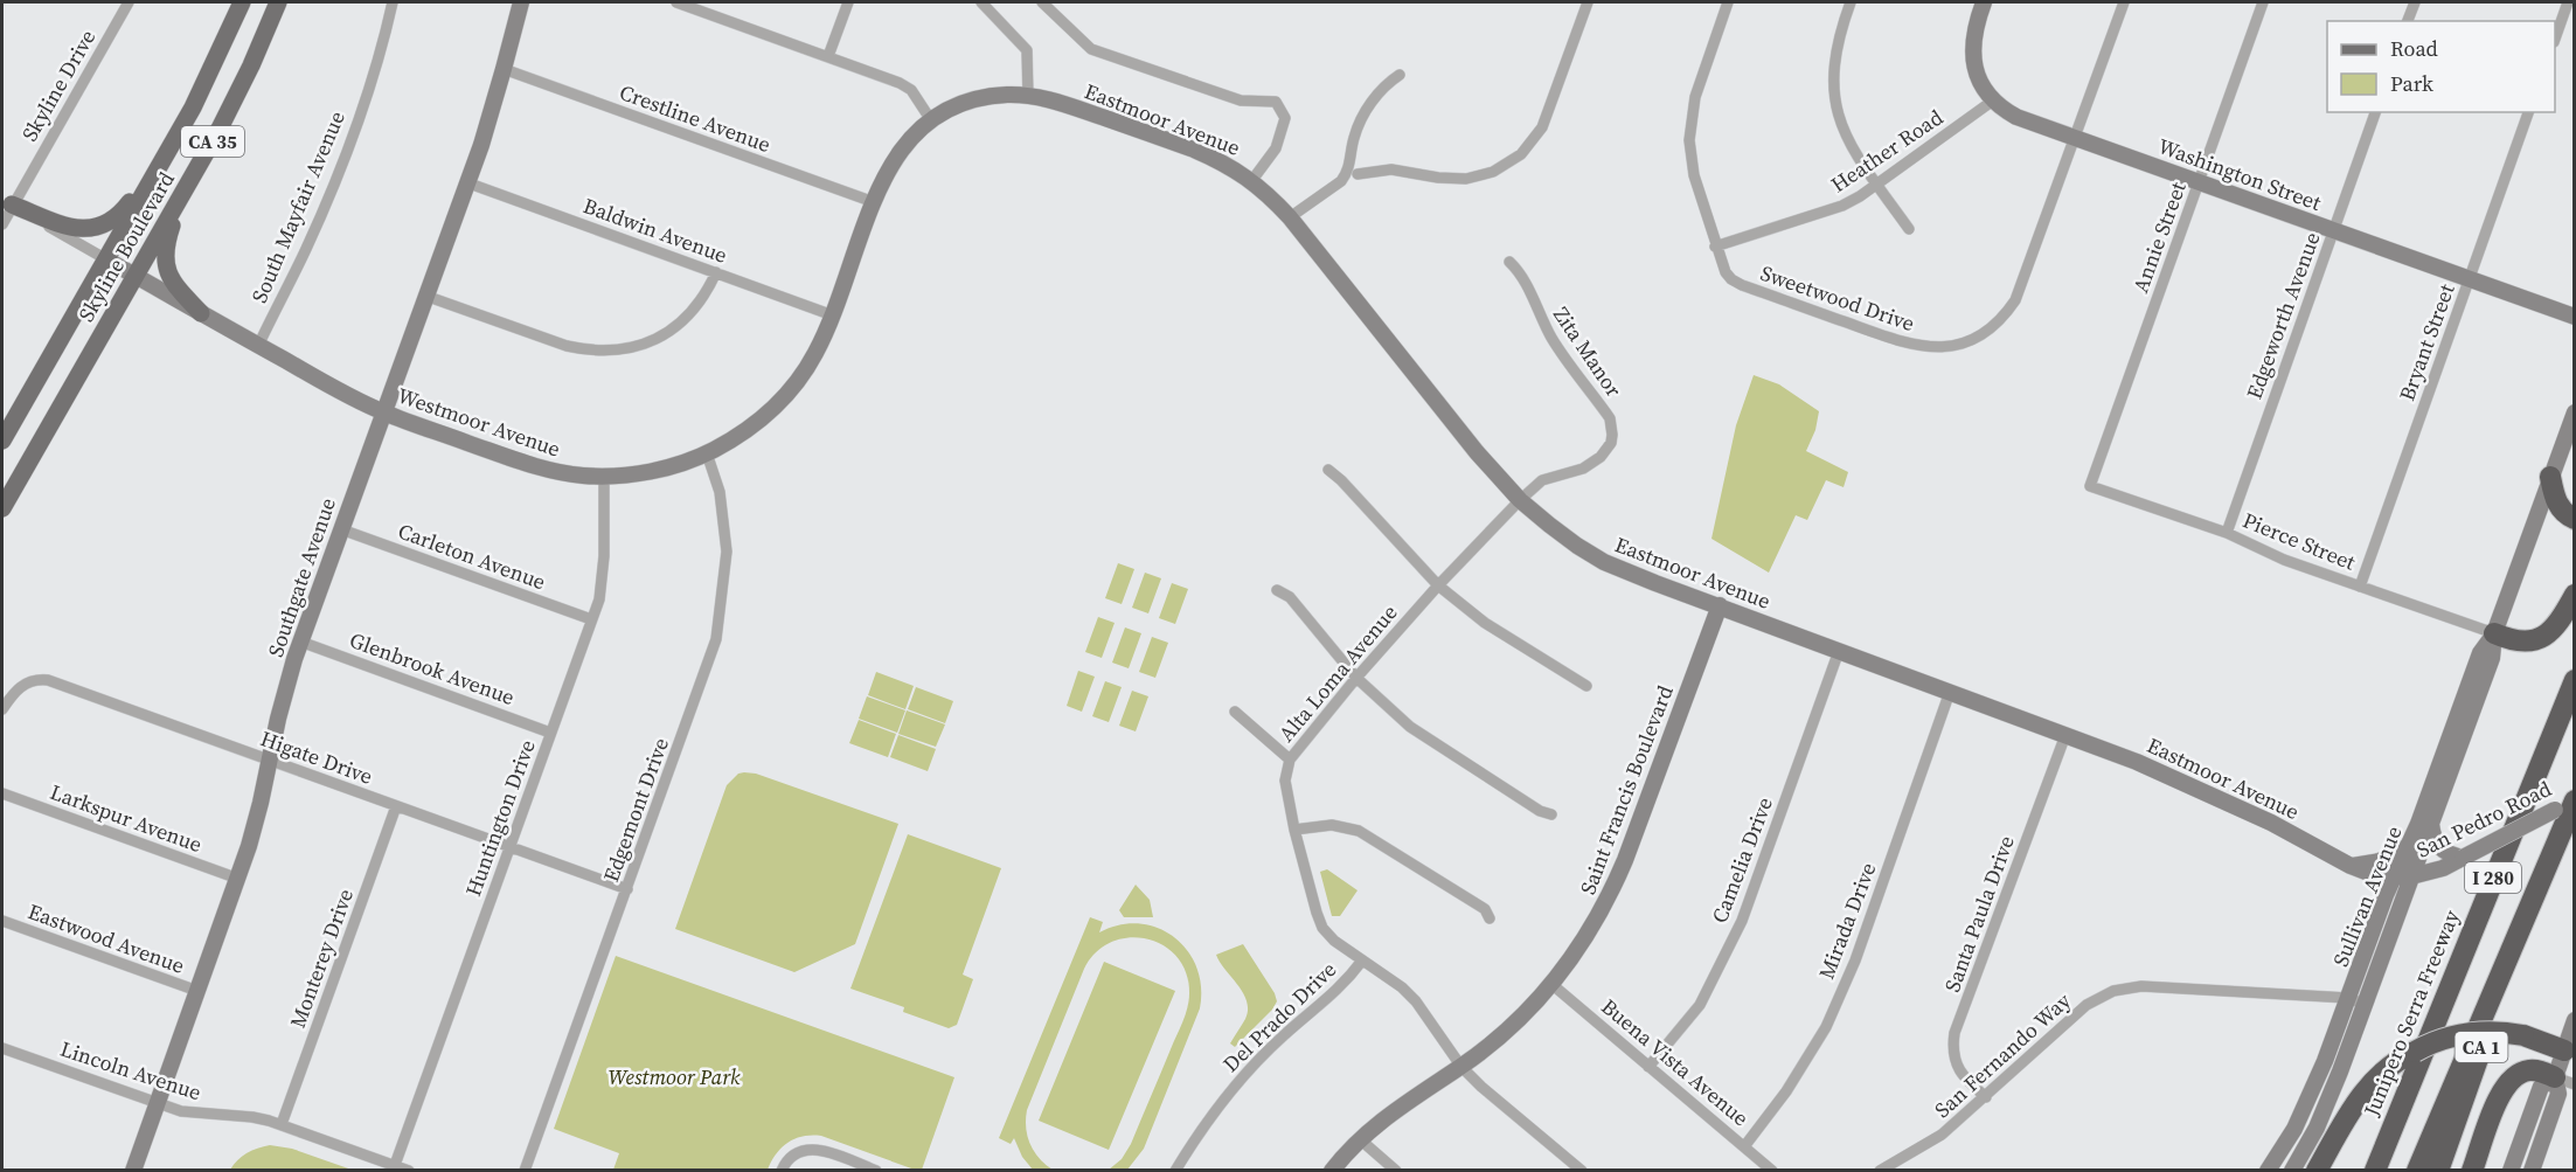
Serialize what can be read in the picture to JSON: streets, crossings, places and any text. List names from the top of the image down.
{
  "streets": {
    "highway": ["I 280", "Junipero Serra Freeway", "CA 1"],
    "main road": ["CA 35", "Skyline Boulevard"],
    "street": [
      "Skyline Drive",
      "Crestline Avenue",
      "Eastmoor Avenue",
      "Heather Road",
      "Washington Street",
      "South Mayfair Avenue",
      "Baldwin Avenue",
      "Annie Street",
      "Sweetwood Drive",
      "Edgeworth Avenue",
      "Bryant Street",
      "Zita Manor",
      "Westmoor Avenue",
      "Pierce Street",
      "Carleton Avenue",
      "Southgate Avenue",
      "Glenbrook Avenue",
      "Alta Loma Avenue",
      "Higate Drive",
      "Saint Francis Boulevard",
      "Edgemont Drive",
      "Larkspur Avenue",
      "Huntington Drive",
      "San Pedro Road",
      "Camelia Drive",
      "Sullivan Avenue",
      "Santa Paula Drive",
      "Mirada Drive",
      "Eastwood Avenue",
      "Monterey Drive",
      "Del Prado Drive",
      "San Fernando Way",
      "Buena Vista Avenue",
      "Lincoln Avenue"
    ]
  },
  "crossings": [
    ["Skyline Drive", "Westmoor Avenue"],
    ["Crestline Avenue", "Westmoor Avenue"],
    ["Crestline Avenue", "Southgate Avenue"],
    ["Eastmoor Avenue", "Zita Manor"],
    ["Eastmoor Avenue", "Westmoor Avenue"],
    ["Eastmoor Avenue", "Alta Loma Avenue"],
    ["Eastmoor Avenue", "Saint Francis Boulevard"],
    ["Eastmoor Avenue", "San Pedro Road"],
    ["Eastmoor Avenue", "Camelia Drive"],
    ["Eastmoor Avenue", "Sullivan Avenue"],
    ["Eastmoor Avenue", "Santa Paula Drive"],
    ["Eastmoor Avenue", "Mirada Drive"],
    ["Heather Road", "Washington Street"],
    ["Heather Road", "Sweetwood Drive"],
    ["Washington Street", "Annie Street"],
    ["Washington Street", "Sweetwood Drive"],
    ["Washington Street", "Edgeworth Avenue"],
    ["Washington Street", "Bryant Street"],
    ["South Mayfair Avenue", "Westmoor Avenue"],
    ["Baldwin Avenue", "Westmoor Avenue"],
    ["Baldwin Avenue", "Southgate Avenue"],
    ["Annie Street", "Pierce Street"],
    ["Skyline Boulevard", "Westmoor Avenue"],
    ["Edgeworth Avenue", "Pierce Street"],
    ["Bryant Street", "Pierce Street"],
    ["Zita Manor", "Alta Loma Avenue"],
    ["Westmoor Avenue", "Southgate Avenue"],
    ["Westmoor Avenue", "Edgemont Drive"],
    ["Westmoor Avenue", "Huntington Drive"],
    ["Pierce Street", "Sullivan Avenue"],
    ["Carleton Avenue", "Southgate Avenue"],
    ["Carleton Avenue", "Huntington Drive"],
    ["Southgate Avenue", "Glenbrook Avenue"],
    ["Southgate Avenue", "Higate Drive"],
    ["Southgate Avenue", "Larkspur Avenue"],
    ["Southgate Avenue", "Eastwood Avenue"],
    ["Southgate Avenue", "Lincoln Avenue"],
    ["Glenbrook Avenue", "Huntington Drive"],
    ["Alta Loma Avenue", "Saint Francis Boulevard"],
    ["Alta Loma Avenue", "Del Prado Drive"],
    ["Higate Drive", "Edgemont Drive"],
    ["Higate Drive", "Huntington Drive"],
    ["Higate Drive", "Monterey Drive"],
    ["Saint Francis Boulevard", "Buena Vista Avenue"],
    ["Huntington Drive", "Lincoln Avenue"],
    ["San Pedro Road", "I 280"],
    ["San Pedro Road", "Sullivan Avenue"],
    ["Camelia Drive", "Buena Vista Avenue"],
    ["I 280", "CA 1"],
    ["Sullivan Avenue", "San Fernando Way"],
    ["Santa Paula Drive", "San Fernando Way"],
    ["Mirada Drive", "Buena Vista Avenue"],
    ["Monterey Drive", "Lincoln Avenue"]
  ],
  "parks": ["Westmoor Park"],
  "legend": ["Road", "Park"]
}
